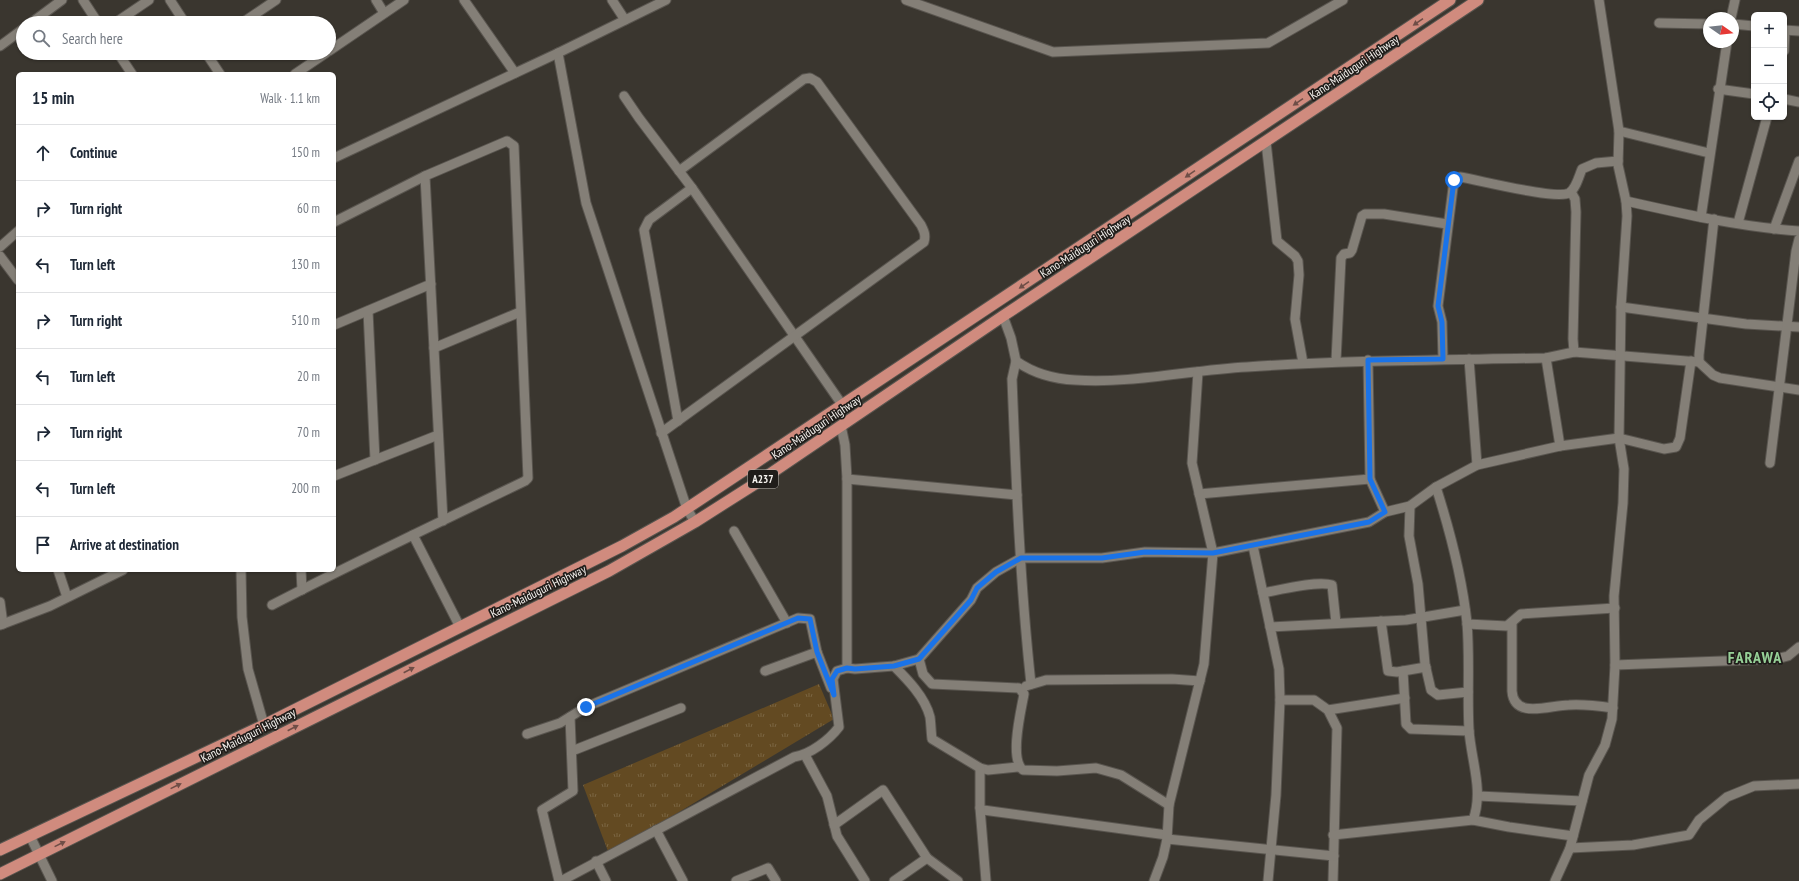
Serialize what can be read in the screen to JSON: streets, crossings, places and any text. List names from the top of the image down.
{
  "streets": {
    "highway": ["Kano-Maiduguri Highway", "A237"]
  },
  "districts": ["FARAWA"],
  "north": "right",
  "page": {
    "map_buttons": ["+", "−"],
    "search": "Search here",
    "heading": ["15 min", "Walk · 1.1 km"],
    "list": [
      ["Continue", "150 m"],
      ["Turn right", "60 m"],
      ["Turn left", "130 m"],
      ["Turn right", "510 m"],
      ["Turn left", "20 m"],
      ["Turn right", "70 m"],
      ["Turn left", "200 m"],
      "Arrive at destination"
    ]
  }
}
